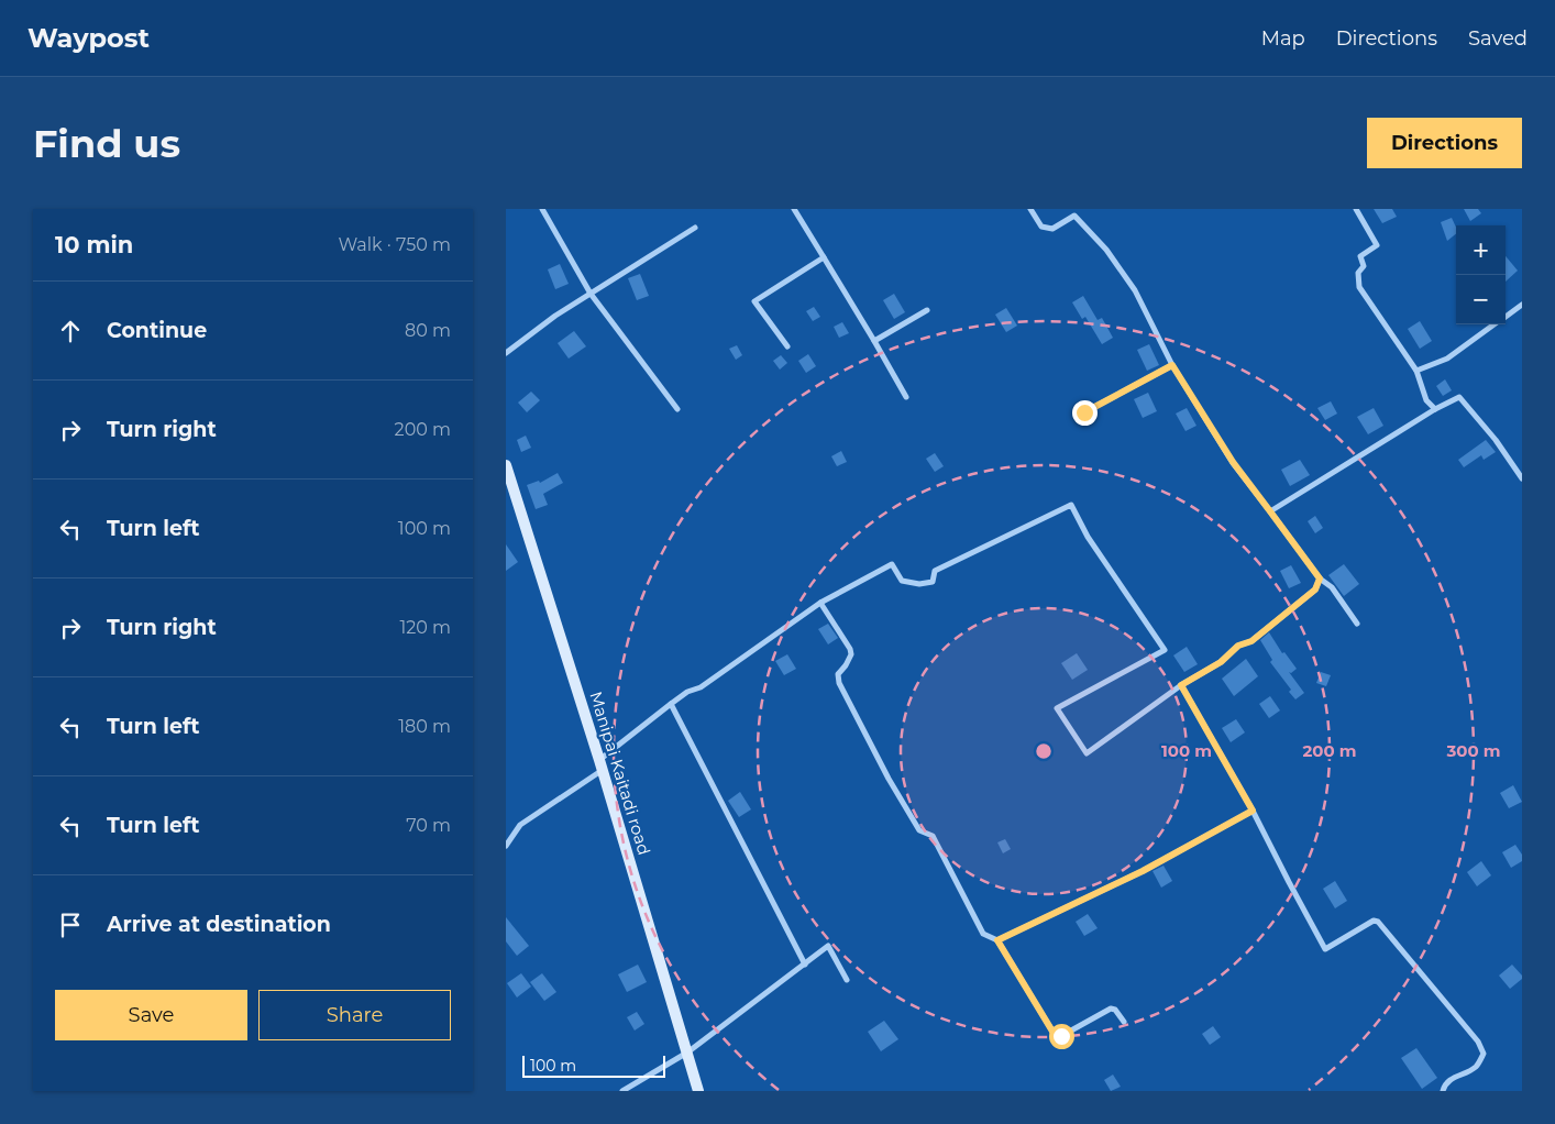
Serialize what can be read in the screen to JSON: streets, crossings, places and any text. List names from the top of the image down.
{
  "streets": {
    "main road": ["Manipai Kaitadi road"]
  },
  "scale_bar": "100 m",
  "page": {
    "header": "Waypost",
    "nav": ["Map", "Directions", "Saved"],
    "buttons": [
      "Directions",
      ["Save", "Share"]
    ],
    "title": "Find us",
    "heading": ["10 min", "Walk · 750 m"],
    "map_buttons": ["+", "−"],
    "list": [
      ["Continue", "80 m"],
      ["Turn right", "200 m"],
      ["Turn left", "100 m"],
      ["Turn right", "120 m"],
      ["Turn left", "180 m"],
      ["Turn left", "70 m"],
      "Arrive at destination"
    ],
    "scale": "100 m"
  },
  "rings": ["100 m", "200 m", "300 m"]
}
